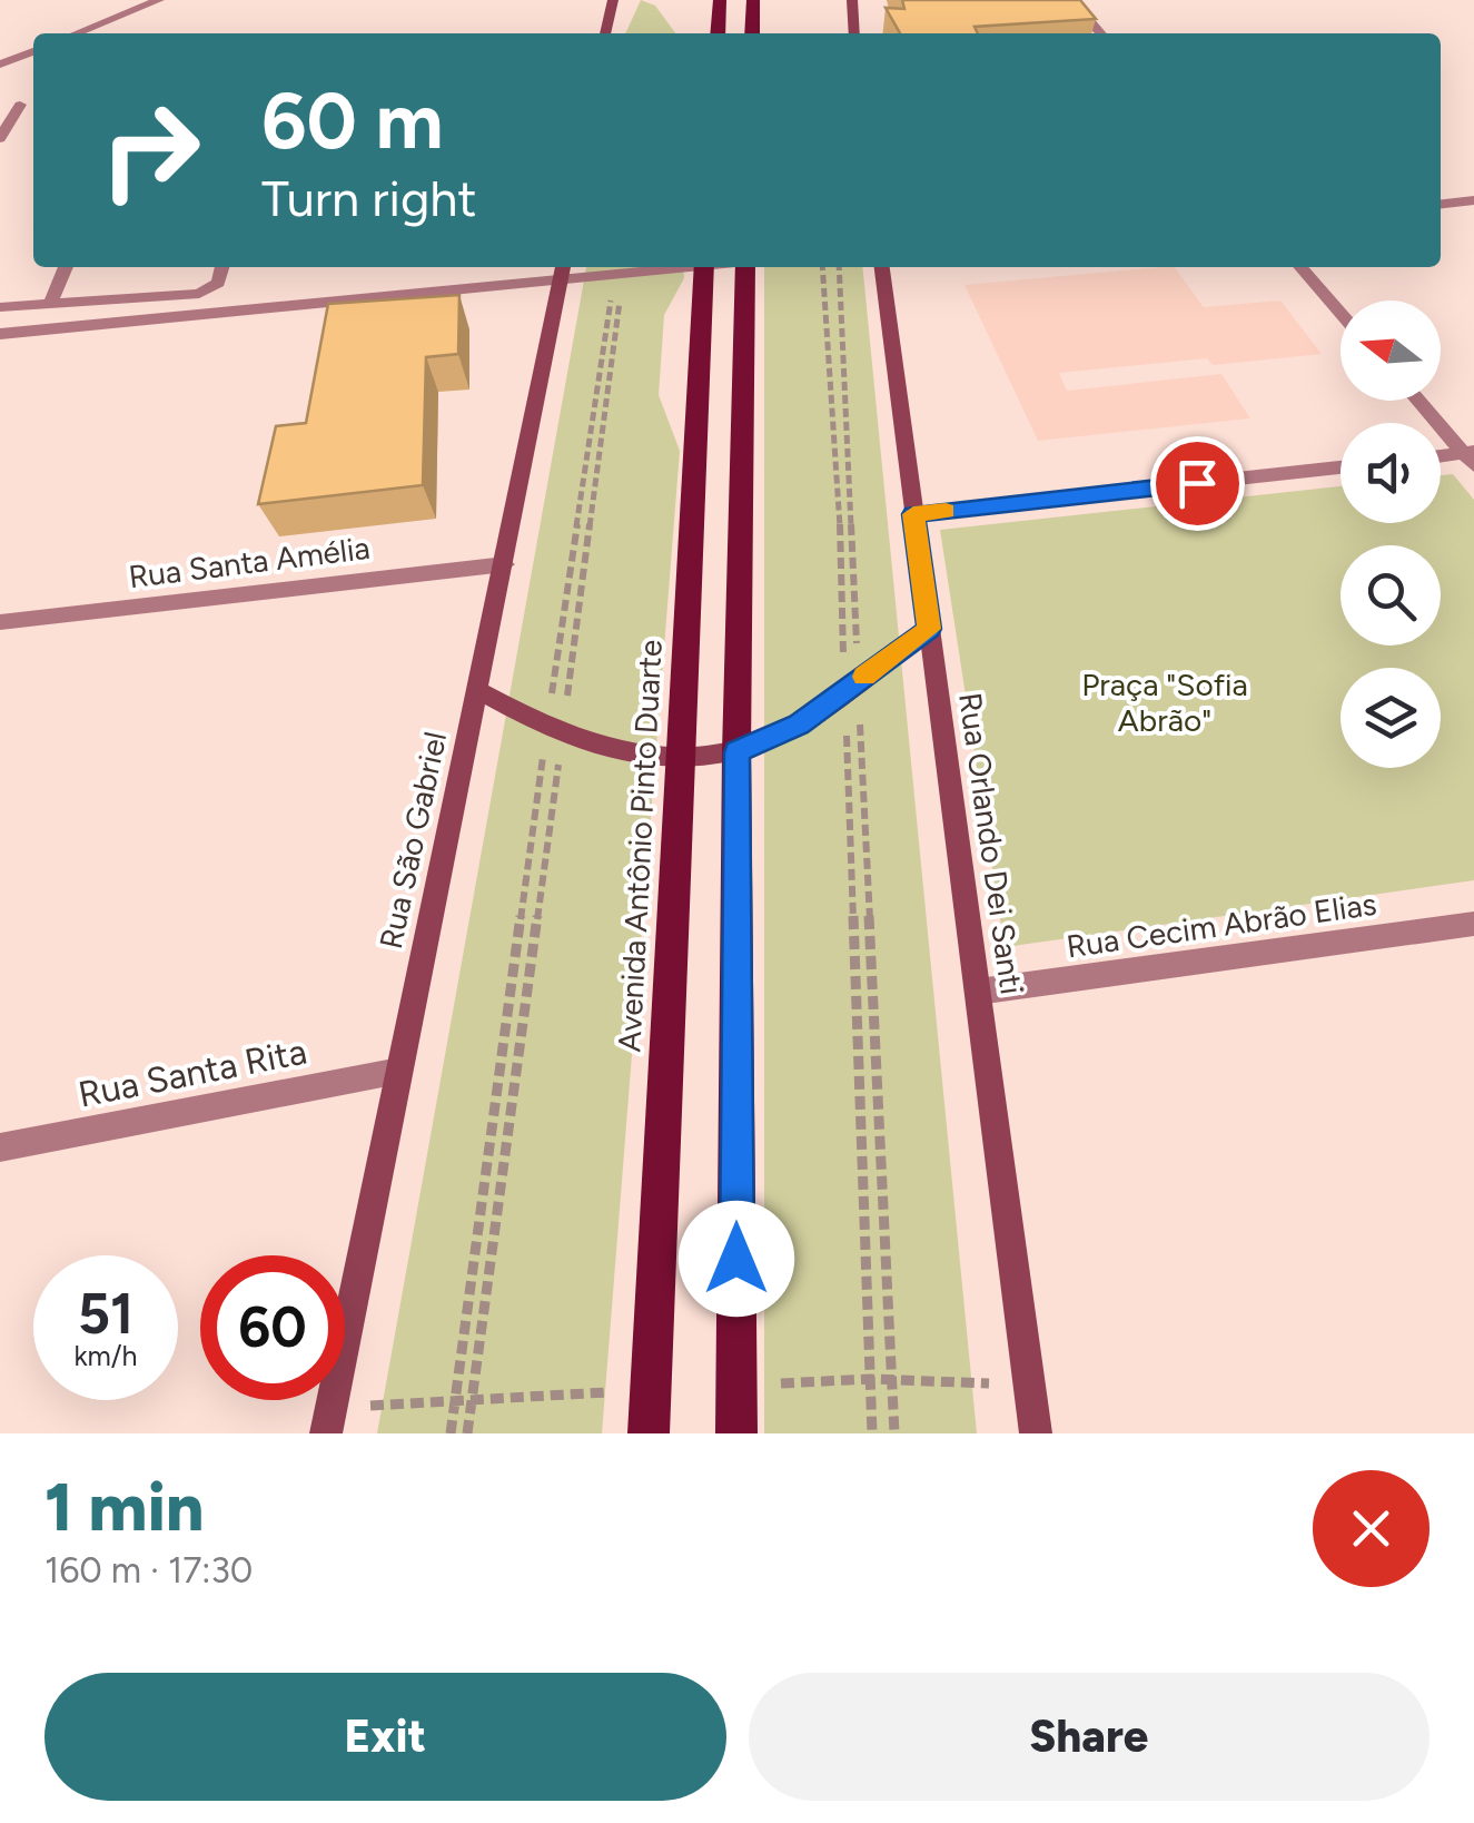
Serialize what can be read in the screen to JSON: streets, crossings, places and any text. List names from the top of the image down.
{
  "streets": {
    "main road": ["Rua São Gabriel", "Rua Orlando Dei Santi", "Avenida Antônio Pinto Duarte"],
    "street": ["Rua Santa Amélia", "Rua Cecim Abrão Elias", "Rua Santa Rita"]
  },
  "crossings": [
    ["Rua Santa Amélia", "Rua São Gabriel"],
    ["Rua São Gabriel", "Rua Santa Rita"],
    ["Rua Orlando Dei Santi", "Rua Cecim Abrão Elias"]
  ],
  "parks": ["Praça \"Sofia Abrão\""],
  "north": "left",
  "page": {
    "turn": ["60 m", "Turn right"],
    "speed": "51 km/h",
    "limit": "60",
    "heading": ["1 min", "160 m · 17:30"],
    "buttons": ["Exit", "Share"]
  }
}
